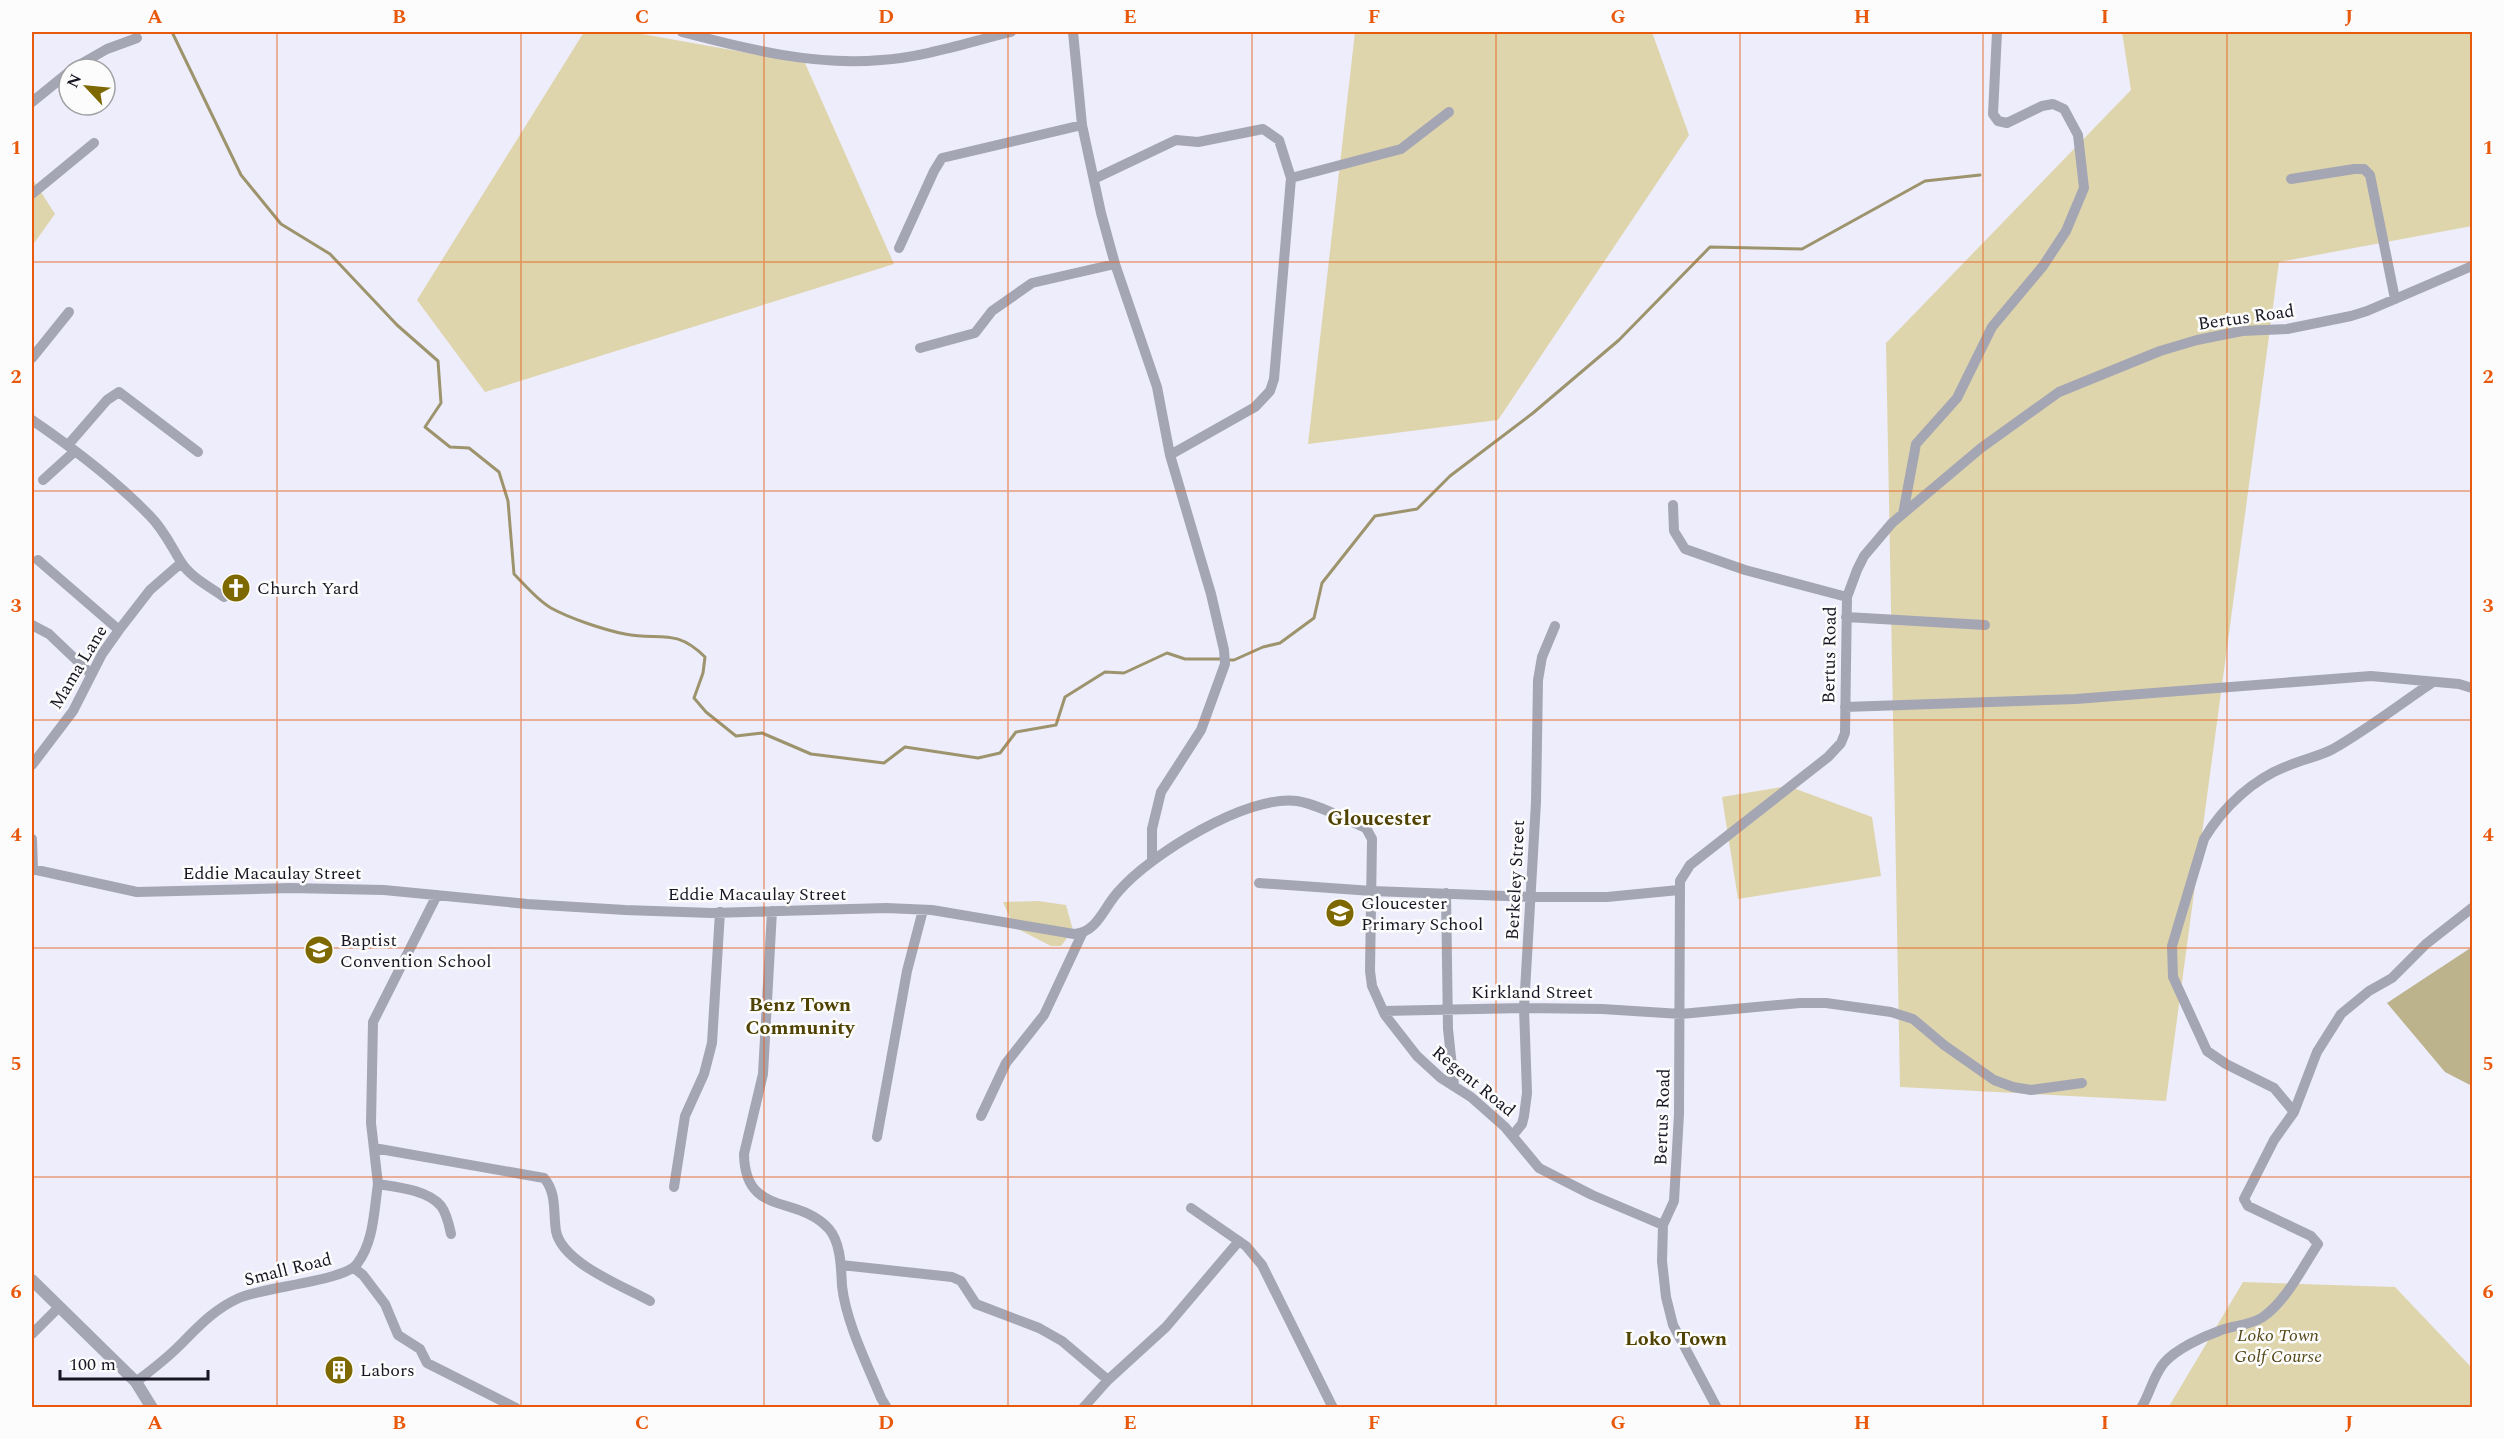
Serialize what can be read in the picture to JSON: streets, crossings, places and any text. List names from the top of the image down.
{
  "streets": {
    "street": [
      "Bertus Road",
      "Mama Lane",
      "Eddie Macaulay Street",
      "Berkeley Street",
      "Kirkland Street",
      "Regent Road",
      "Small Road"
    ]
  },
  "crossings": [
    ["Bertus Road", "Kirkland Street"],
    ["Bertus Road", "Regent Road"],
    ["Eddie Macaulay Street", "Small Road"],
    ["Berkeley Street", "Kirkland Street"],
    ["Berkeley Street", "Regent Road"],
    ["Kirkland Street", "Regent Road"]
  ],
  "districts": ["Gloucester", "Benz Town Community", "Loko Town"],
  "parks": ["Loko Town Golf Course"],
  "places": {
    "church": ["Church Yard"],
    "school or university": ["Gloucester Primary School", "Baptist Convention School"],
    "building": ["Labors"]
  },
  "scale_bar": "100 m",
  "north": "top left",
  "grid": {
    "columns": [
      "A",
      "B",
      "C",
      "D",
      "E",
      "F",
      "G",
      "H",
      "I",
      "J"
    ],
    "rows": [
      "1",
      "2",
      "3",
      "4",
      "5",
      "6"
    ]
  }
}
